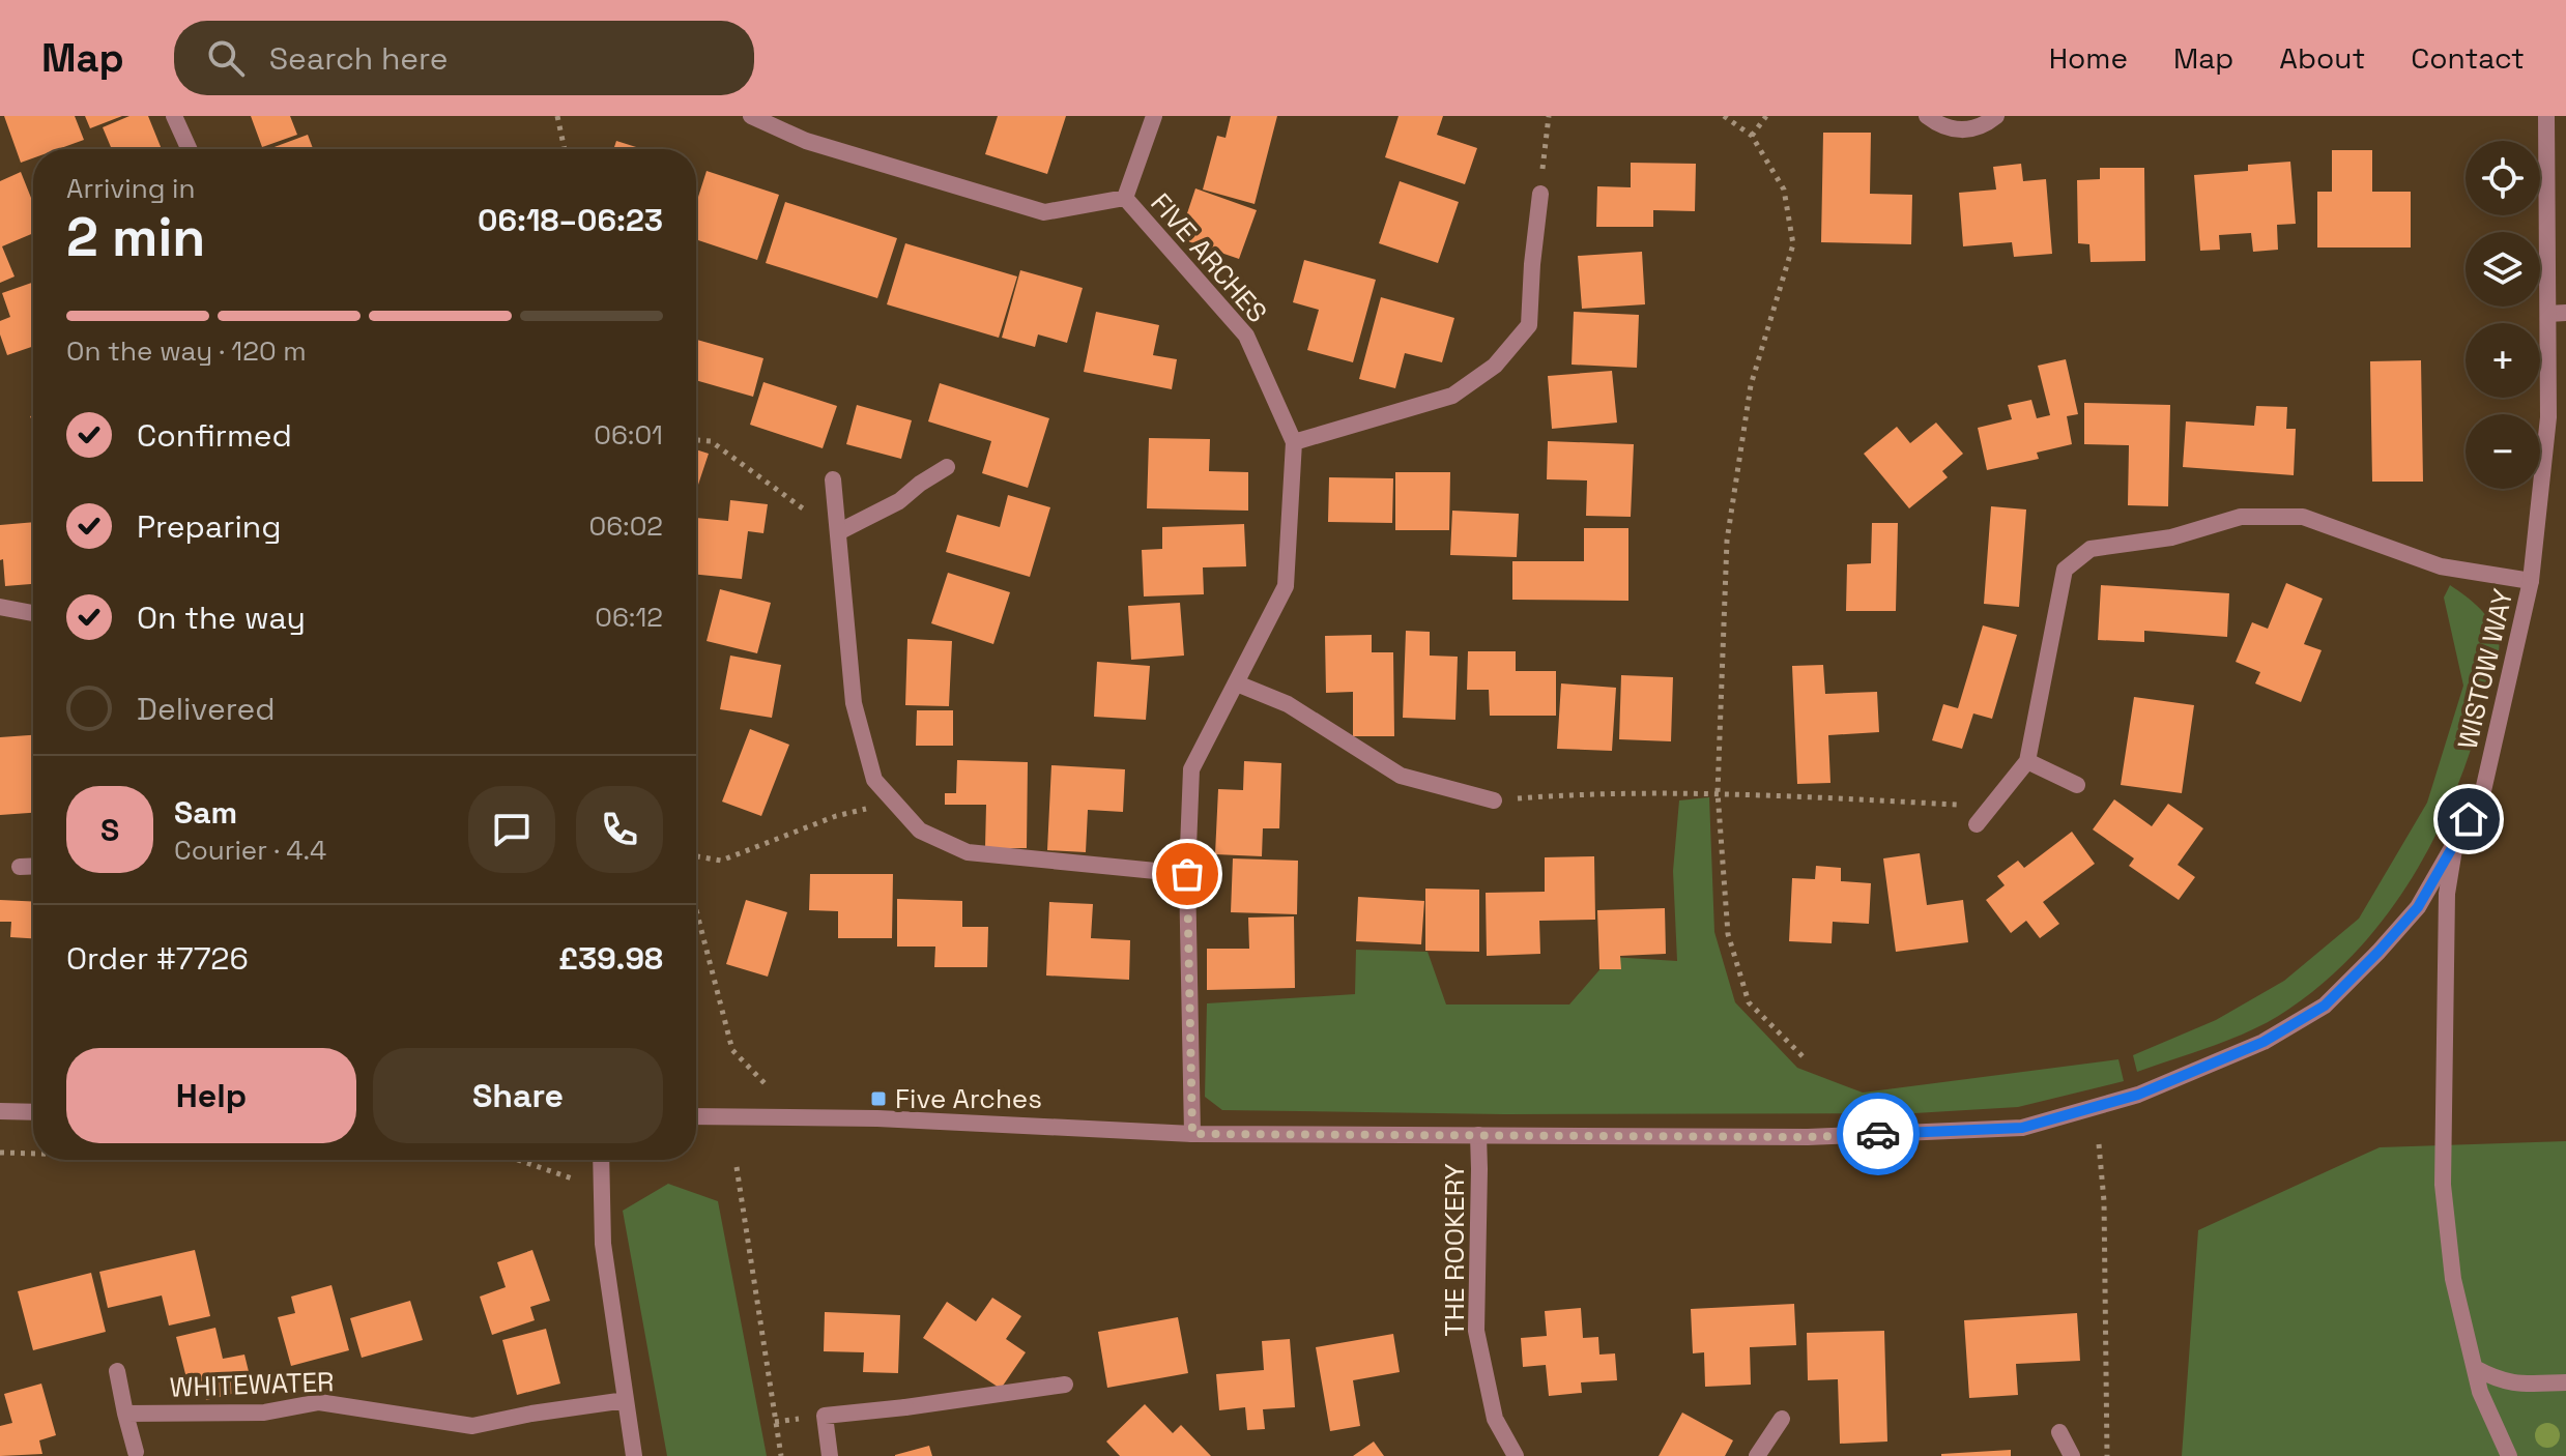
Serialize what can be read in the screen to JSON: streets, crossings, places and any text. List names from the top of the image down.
{
  "streets": {
    "street": [
      "FIVE ARCHES",
      "WISTOW WAY",
      "THE ROOKERY",
      "WHITEWATER"
    ]
  },
  "crossings": [
    ["FIVE ARCHES", "WISTOW WAY"],
    ["WISTOW WAY", "THE ROOKERY"]
  ],
  "places": {
    "transit": ["Five Arches"]
  },
  "page": {
    "header": "Map",
    "search": "Search here",
    "nav": [
      "Home",
      "Map",
      "About",
      "Contact"
    ],
    "map_buttons": ["+", "−"],
    "heading": ["2 min", "Arriving in", "06:18–06:23"],
    "panel": [
      "Sam",
      "Courier · 4.4",
      "Order #7726",
      "£39.98"
    ],
    "bar": "On the way · 120 m",
    "list": [
      ["Confirmed", "06:01"],
      ["Preparing", "06:02"],
      ["On the way", "06:12"],
      "Delivered"
    ],
    "round": "S",
    "buttons": ["Help", "Share"]
  }
}
